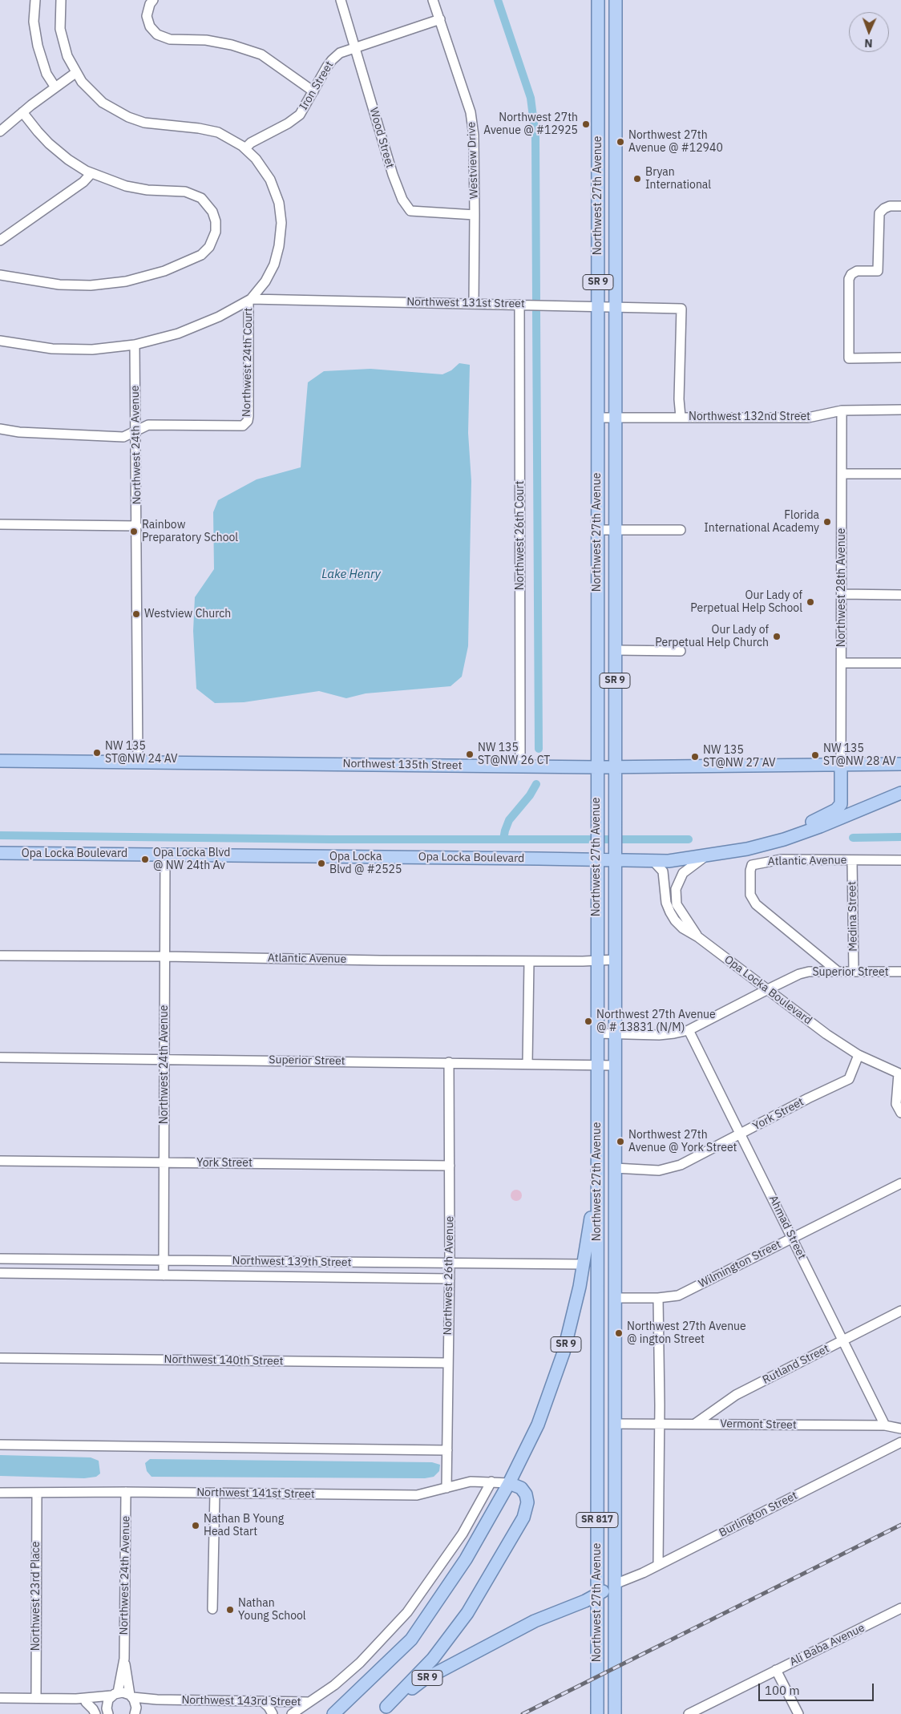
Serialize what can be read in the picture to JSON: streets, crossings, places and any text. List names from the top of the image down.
{
  "streets": {
    "main road": [
      "Northwest 27th Avenue",
      "SR 9",
      "Northwest 135th Street",
      "Opa Locka Boulevard",
      "SR 817"
    ],
    "street": [
      "Iron Street",
      "Wood Street",
      "Westview Drive",
      "Northwest 131st Street",
      "Northwest 24th Court",
      "Northwest 132nd Street",
      "Northwest 24th Avenue",
      "Northwest 26th Court",
      "Northwest 28th Avenue",
      "Atlantic Avenue",
      "Medina Street",
      "Superior Street",
      "York Street",
      "Ahmad Street",
      "Northwest 139th Street",
      "Wilmington Street",
      "Northwest 26th Avenue",
      "Northwest 140th Street",
      "Rutland Street",
      "Vermont Street",
      "Northwest 141st Street",
      "Burlington Street",
      "Northwest 23rd Place",
      "Ali Baba Avenue",
      "Northwest 143rd Street"
    ]
  },
  "crossings": [
    ["Iron Street", "Wood Street"],
    ["Iron Street", "Westview Drive"],
    ["Wood Street", "Westview Drive"],
    ["Westview Drive", "Northwest 131st Street"],
    ["Northwest 27th Avenue", "SR 9"],
    ["Northwest 27th Avenue", "Northwest 131st Street"],
    ["Northwest 27th Avenue", "Northwest 132nd Street"],
    ["Northwest 27th Avenue", "Northwest 135th Street"],
    ["Northwest 27th Avenue", "Opa Locka Boulevard"],
    ["Northwest 27th Avenue", "Atlantic Avenue"],
    ["Northwest 27th Avenue", "Superior Street"],
    ["Northwest 27th Avenue", "York Street"],
    ["Northwest 27th Avenue", "Wilmington Street"],
    ["Northwest 27th Avenue", "Vermont Street"],
    ["Northwest 27th Avenue", "Burlington Street"],
    ["SR 9", "Northwest 139th Street"],
    ["SR 9", "Northwest 141st Street"],
    ["SR 9", "Burlington Street"],
    ["Northwest 131st Street", "Northwest 24th Court"],
    ["Northwest 131st Street", "Northwest 132nd Street"],
    ["Northwest 131st Street", "Northwest 26th Court"],
    ["Northwest 24th Court", "Northwest 24th Avenue"],
    ["Northwest 132nd Street", "Northwest 28th Avenue"],
    ["Northwest 24th Avenue", "Northwest 135th Street"],
    ["Northwest 24th Avenue", "Opa Locka Boulevard"],
    ["Northwest 24th Avenue", "Atlantic Avenue"],
    ["Northwest 24th Avenue", "Superior Street"],
    ["Northwest 24th Avenue", "York Street"],
    ["Northwest 24th Avenue", "Northwest 139th Street"],
    ["Northwest 24th Avenue", "Northwest 141st Street"],
    ["Northwest 24th Avenue", "Northwest 143rd Street"],
    ["Northwest 26th Court", "Northwest 135th Street"],
    ["Northwest 28th Avenue", "Northwest 135th Street"],
    ["Opa Locka Boulevard", "Superior Street"],
    ["Opa Locka Boulevard", "York Street"],
    ["Atlantic Avenue", "Medina Street"],
    ["Atlantic Avenue", "Superior Street"],
    ["Medina Street", "Superior Street"],
    ["Superior Street", "Ahmad Street"],
    ["Superior Street", "Northwest 26th Avenue"],
    ["York Street", "Ahmad Street"],
    ["York Street", "Northwest 26th Avenue"],
    ["Ahmad Street", "Wilmington Street"],
    ["Ahmad Street", "Rutland Street"],
    ["Ahmad Street", "Vermont Street"],
    ["Northwest 139th Street", "Northwest 26th Avenue"],
    ["Northwest 26th Avenue", "Northwest 140th Street"],
    ["Northwest 26th Avenue", "Northwest 141st Street"],
    ["Rutland Street", "Vermont Street"],
    ["Northwest 141st Street", "Northwest 23rd Place"],
    ["Northwest 141st Street", "Northwest 143rd Street"]
  ],
  "water": ["Lake Henry"],
  "places": [
    "Northwest 27th Avenue @ #12925",
    "Northwest 27th Avenue @ #12940",
    "Bryan International",
    "Florida International Academy",
    "Rainbow Preparatory School",
    "Our Lady of Perpetual Help School",
    "Westview Church",
    "Our Lady of Perpetual Help Church",
    "NW 135 ST@NW 24 AV",
    "NW 135 ST@NW 26 CT",
    "NW 135 ST@NW 28 AV",
    "NW 135 ST@NW 27 AV",
    "Opa Locka Blvd @ NW 24th Av",
    "Opa Locka Blvd @ #2525",
    "Northwest 27th Avenue @ # 13831 (N/M)",
    "Northwest 27th Avenue @ York Street",
    "Northwest 27th Avenue @ ington Street",
    "Nathan B Young Head Start",
    "Nathan Young School"
  ],
  "scale_bar": "100 m",
  "north": "bottom"
}
